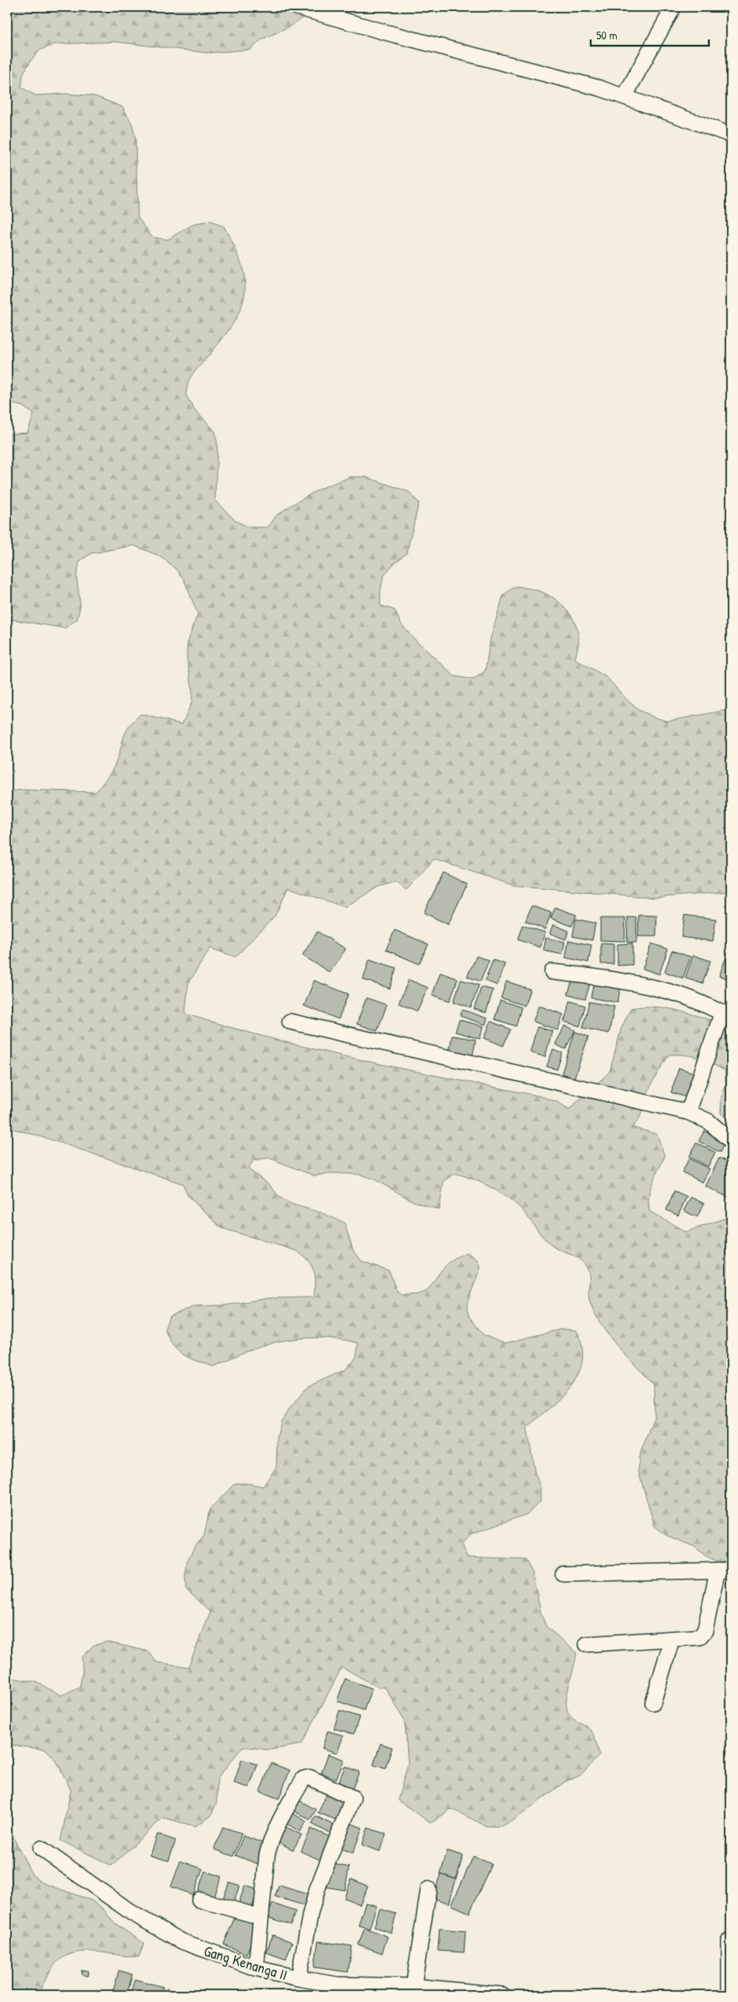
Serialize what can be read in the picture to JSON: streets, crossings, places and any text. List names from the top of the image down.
{
  "streets": {
    "street": ["Gang Kenanga II"]
  },
  "scale_bar": "50 m"
}
